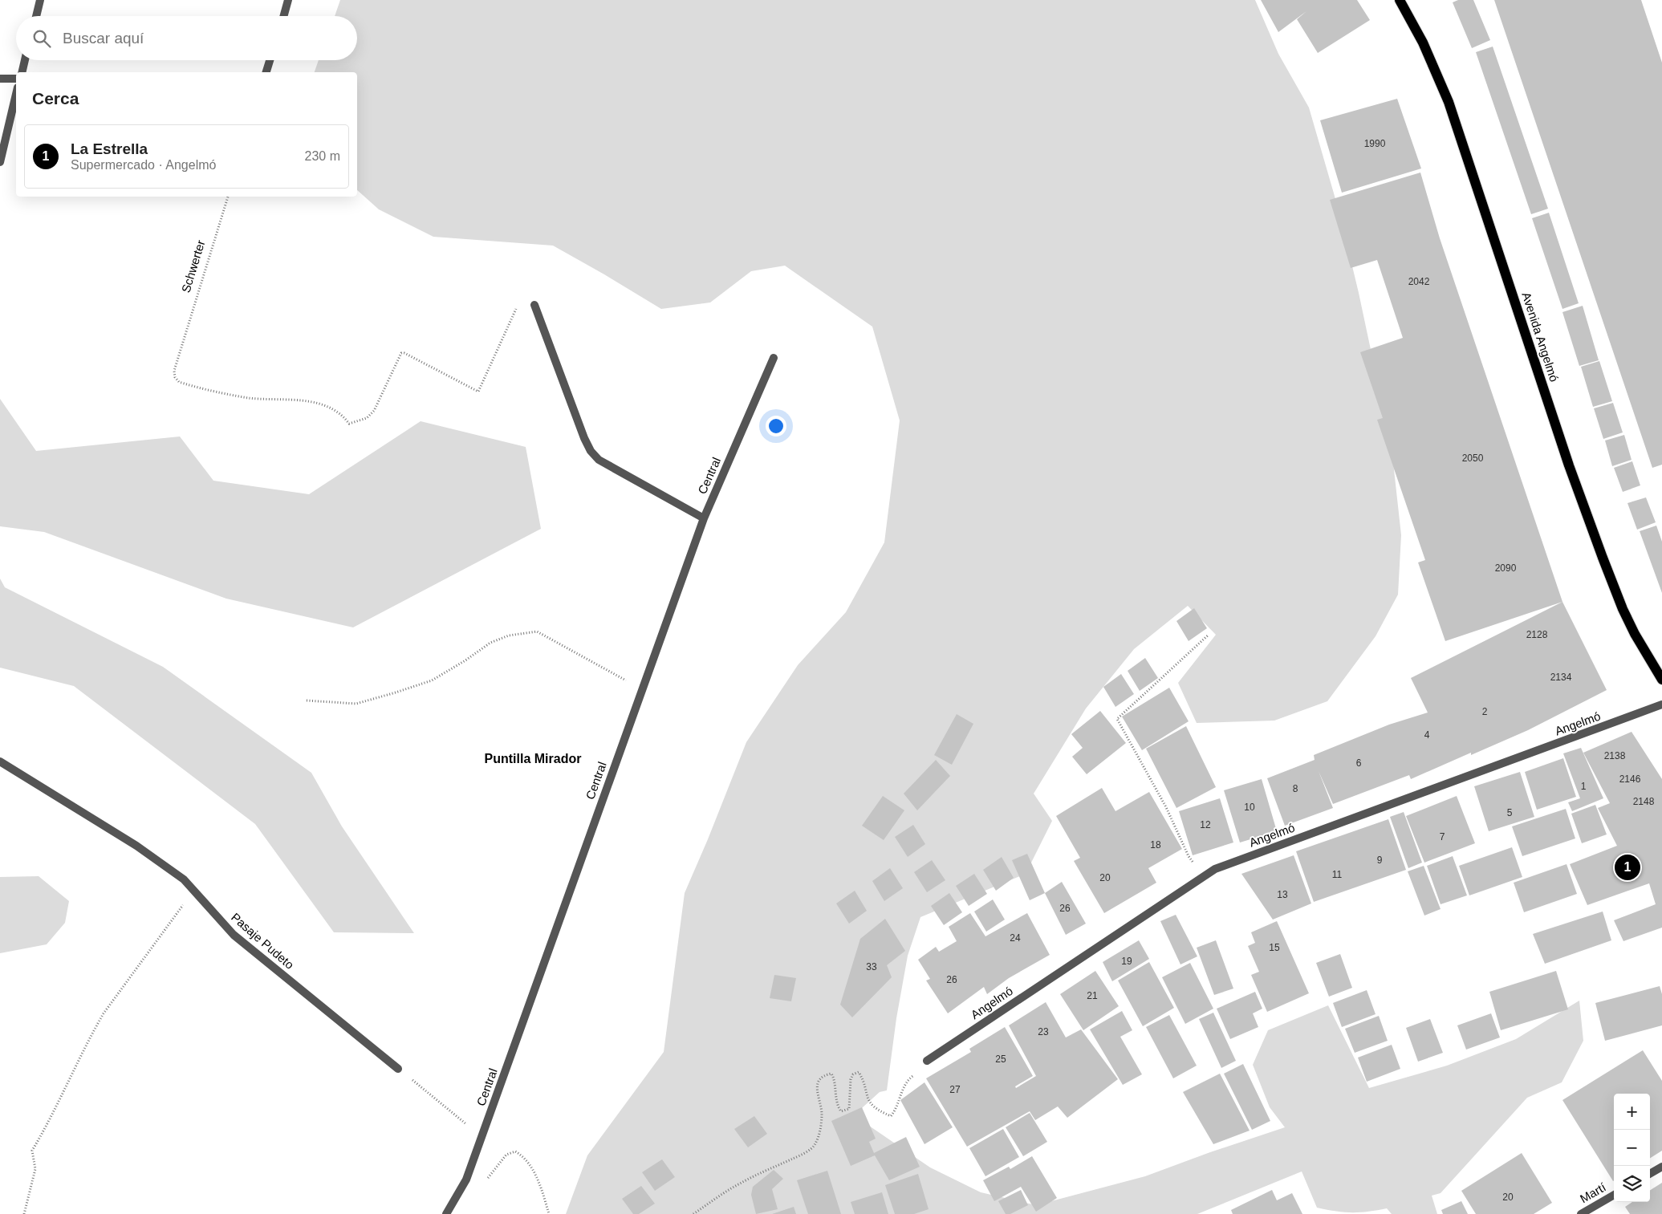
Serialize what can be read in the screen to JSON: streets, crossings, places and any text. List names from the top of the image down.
{
  "streets": {
    "main road": ["Avenida Angelmó"],
    "street": [
      "Central",
      "Angelmó",
      "Pasaje Pudeto",
      "Martí"
    ],
    "path": ["Schwerter"]
  },
  "districts": ["Puntilla Mirador"],
  "house_numbers": [
    "1990",
    "2042",
    "2050",
    "2090",
    "2128",
    "2134",
    "2",
    "4",
    "2138",
    "6",
    "2146",
    "1",
    "8",
    "2148",
    "10",
    "5",
    "12",
    "7",
    "18",
    "9",
    "11",
    "20",
    "13",
    "26",
    "24",
    "15",
    "19",
    "33",
    "26",
    "21",
    "23",
    "25",
    "27",
    "20"
  ],
  "page": {
    "search": "Buscar aquí",
    "heading": "Cerca",
    "list": [
      {
        "mark": "1",
        "name": "La Estrella",
        "note": "Supermercado · Angelmó",
        "value": "230 m"
      }
    ],
    "pins": "1",
    "map_buttons": ["+", "−"]
  }
}
